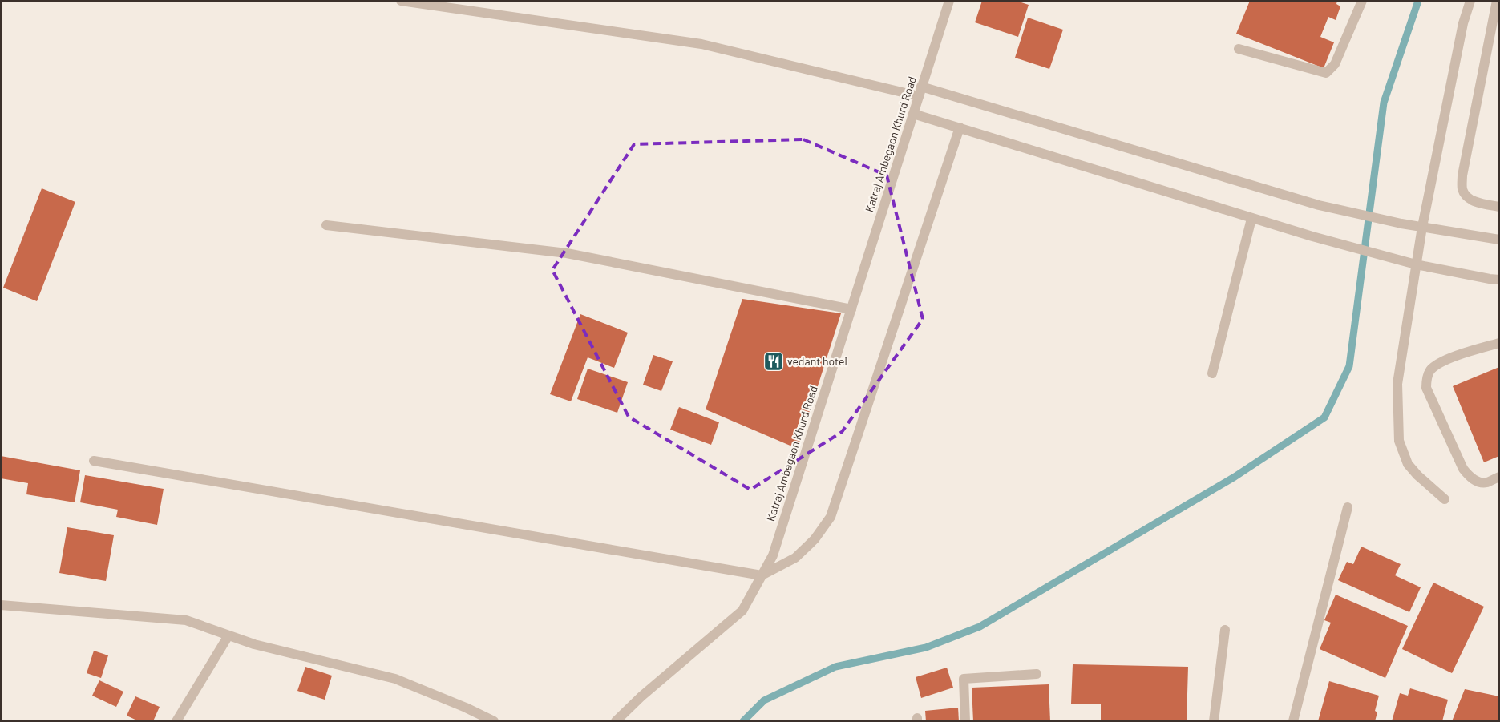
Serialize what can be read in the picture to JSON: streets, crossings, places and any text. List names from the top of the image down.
{
  "streets": {
    "street": ["Katraj Ambegaon Khurd Road"]
  },
  "places": {
    "restaurant": ["vedant hotel"]
  }
}
